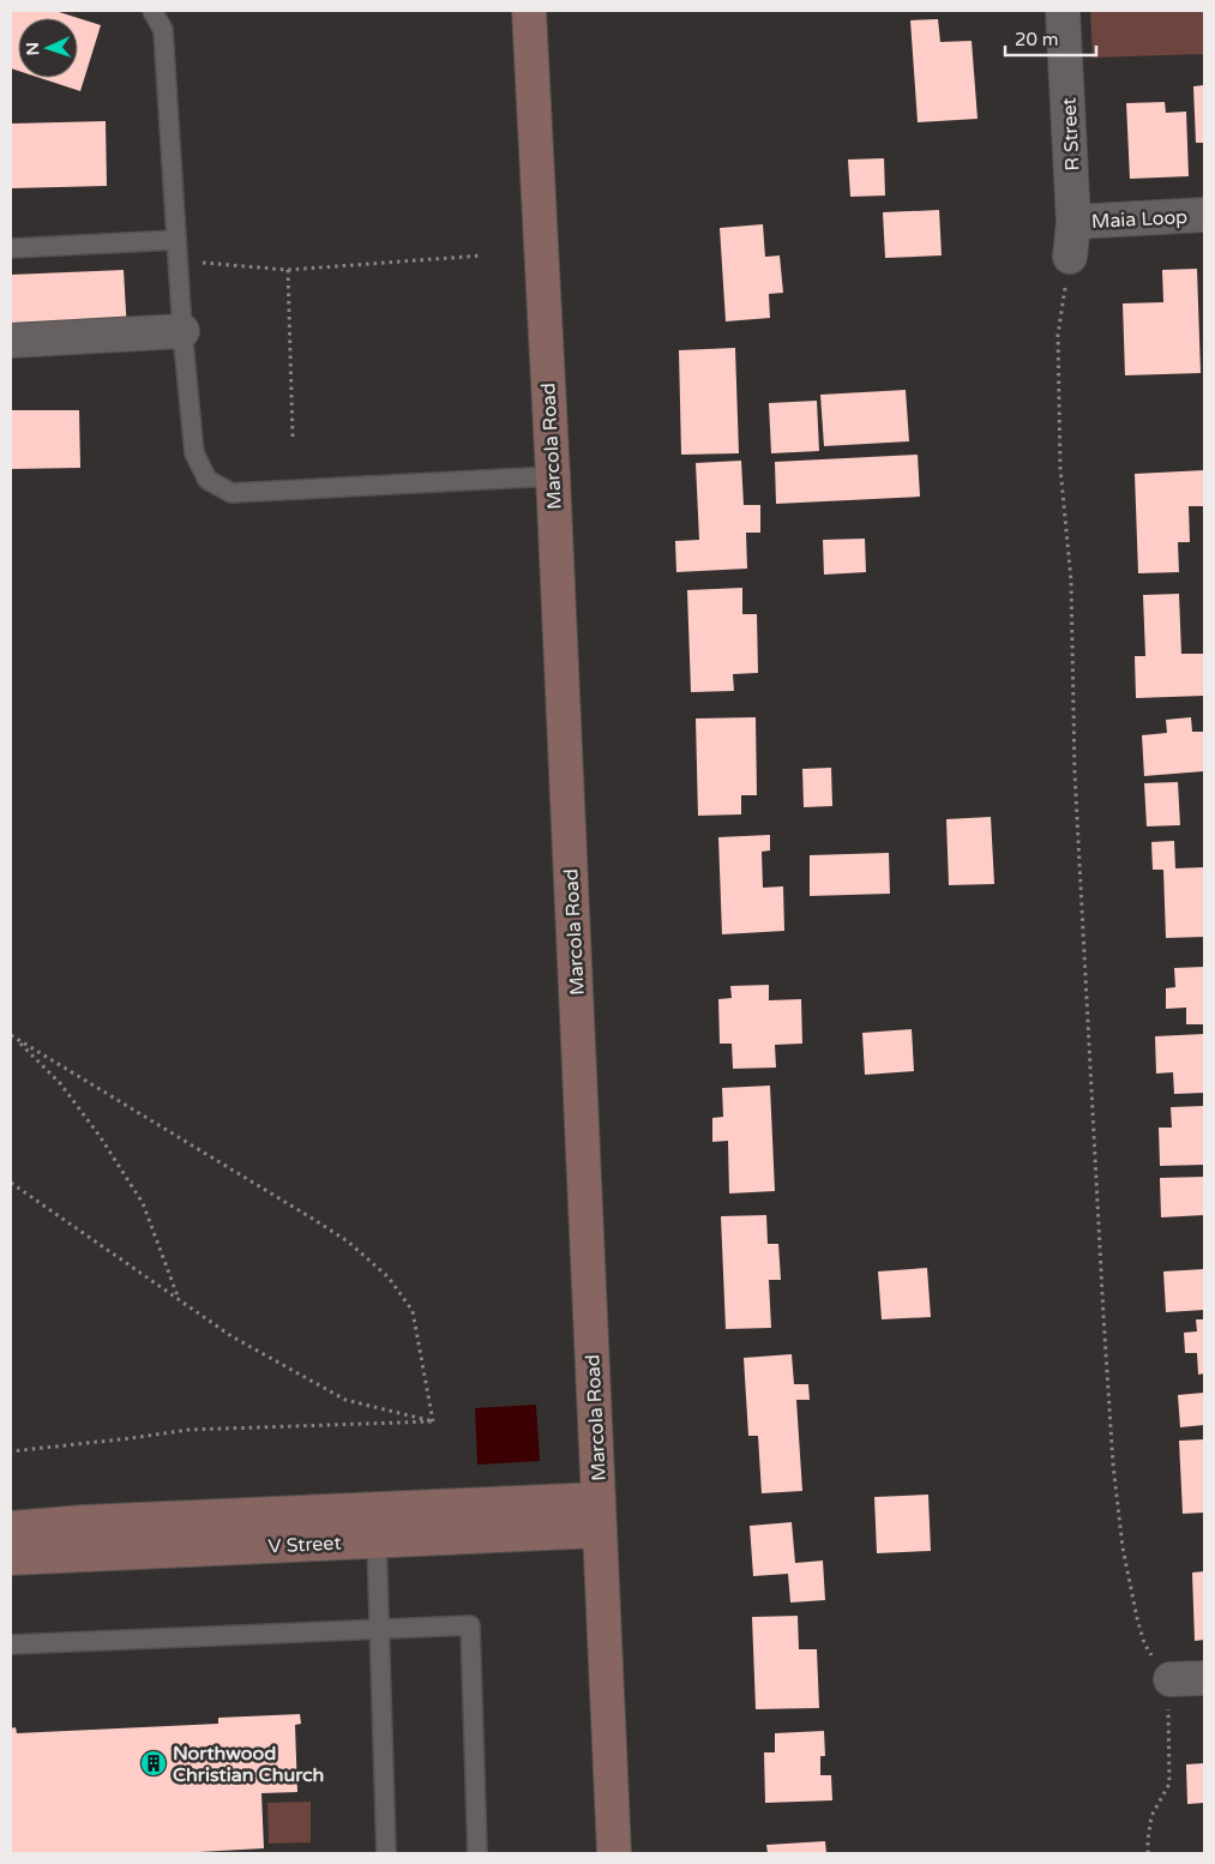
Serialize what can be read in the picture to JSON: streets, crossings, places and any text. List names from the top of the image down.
{
  "streets": {
    "main road": ["Marcola Road", "V Street"],
    "street": ["R Street", "Maia Loop"]
  },
  "crossings": [
    ["R Street", "Maia Loop"],
    ["Marcola Road", "V Street"]
  ],
  "places": {
    "building": ["Northwood Christian Church"]
  },
  "scale_bar": "20 m",
  "north": "left"
}
